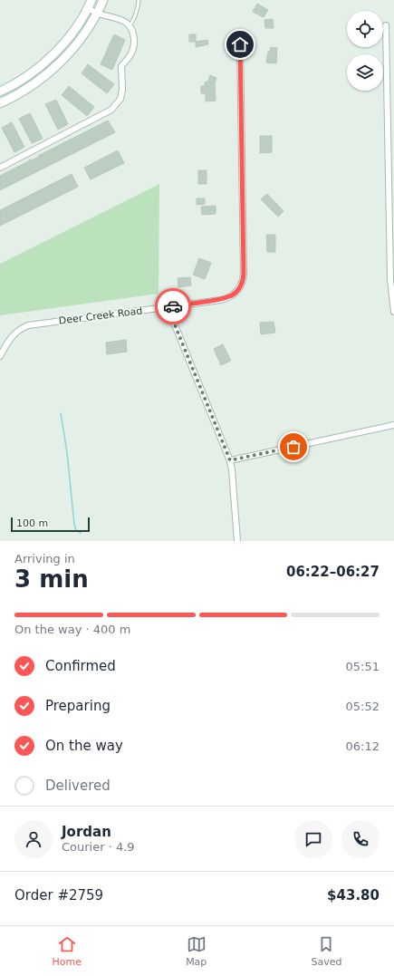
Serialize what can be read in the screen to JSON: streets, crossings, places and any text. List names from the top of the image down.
{
  "streets": {
    "street": ["Deer Creek Road"]
  },
  "scale_bar": "100 m",
  "page": {
    "scale": "100 m",
    "heading": ["3 min", "Arriving in", "06:22–06:27"],
    "panel": [
      "Jordan",
      "Courier · 4.9",
      "Order #2759",
      "$43.80"
    ],
    "bar": "On the way · 400 m",
    "list": [
      ["Confirmed", "05:51"],
      ["Preparing", "05:52"],
      ["On the way", "06:12"],
      "Delivered"
    ],
    "tabs": ["Home", "Map", "Saved"]
  }
}
